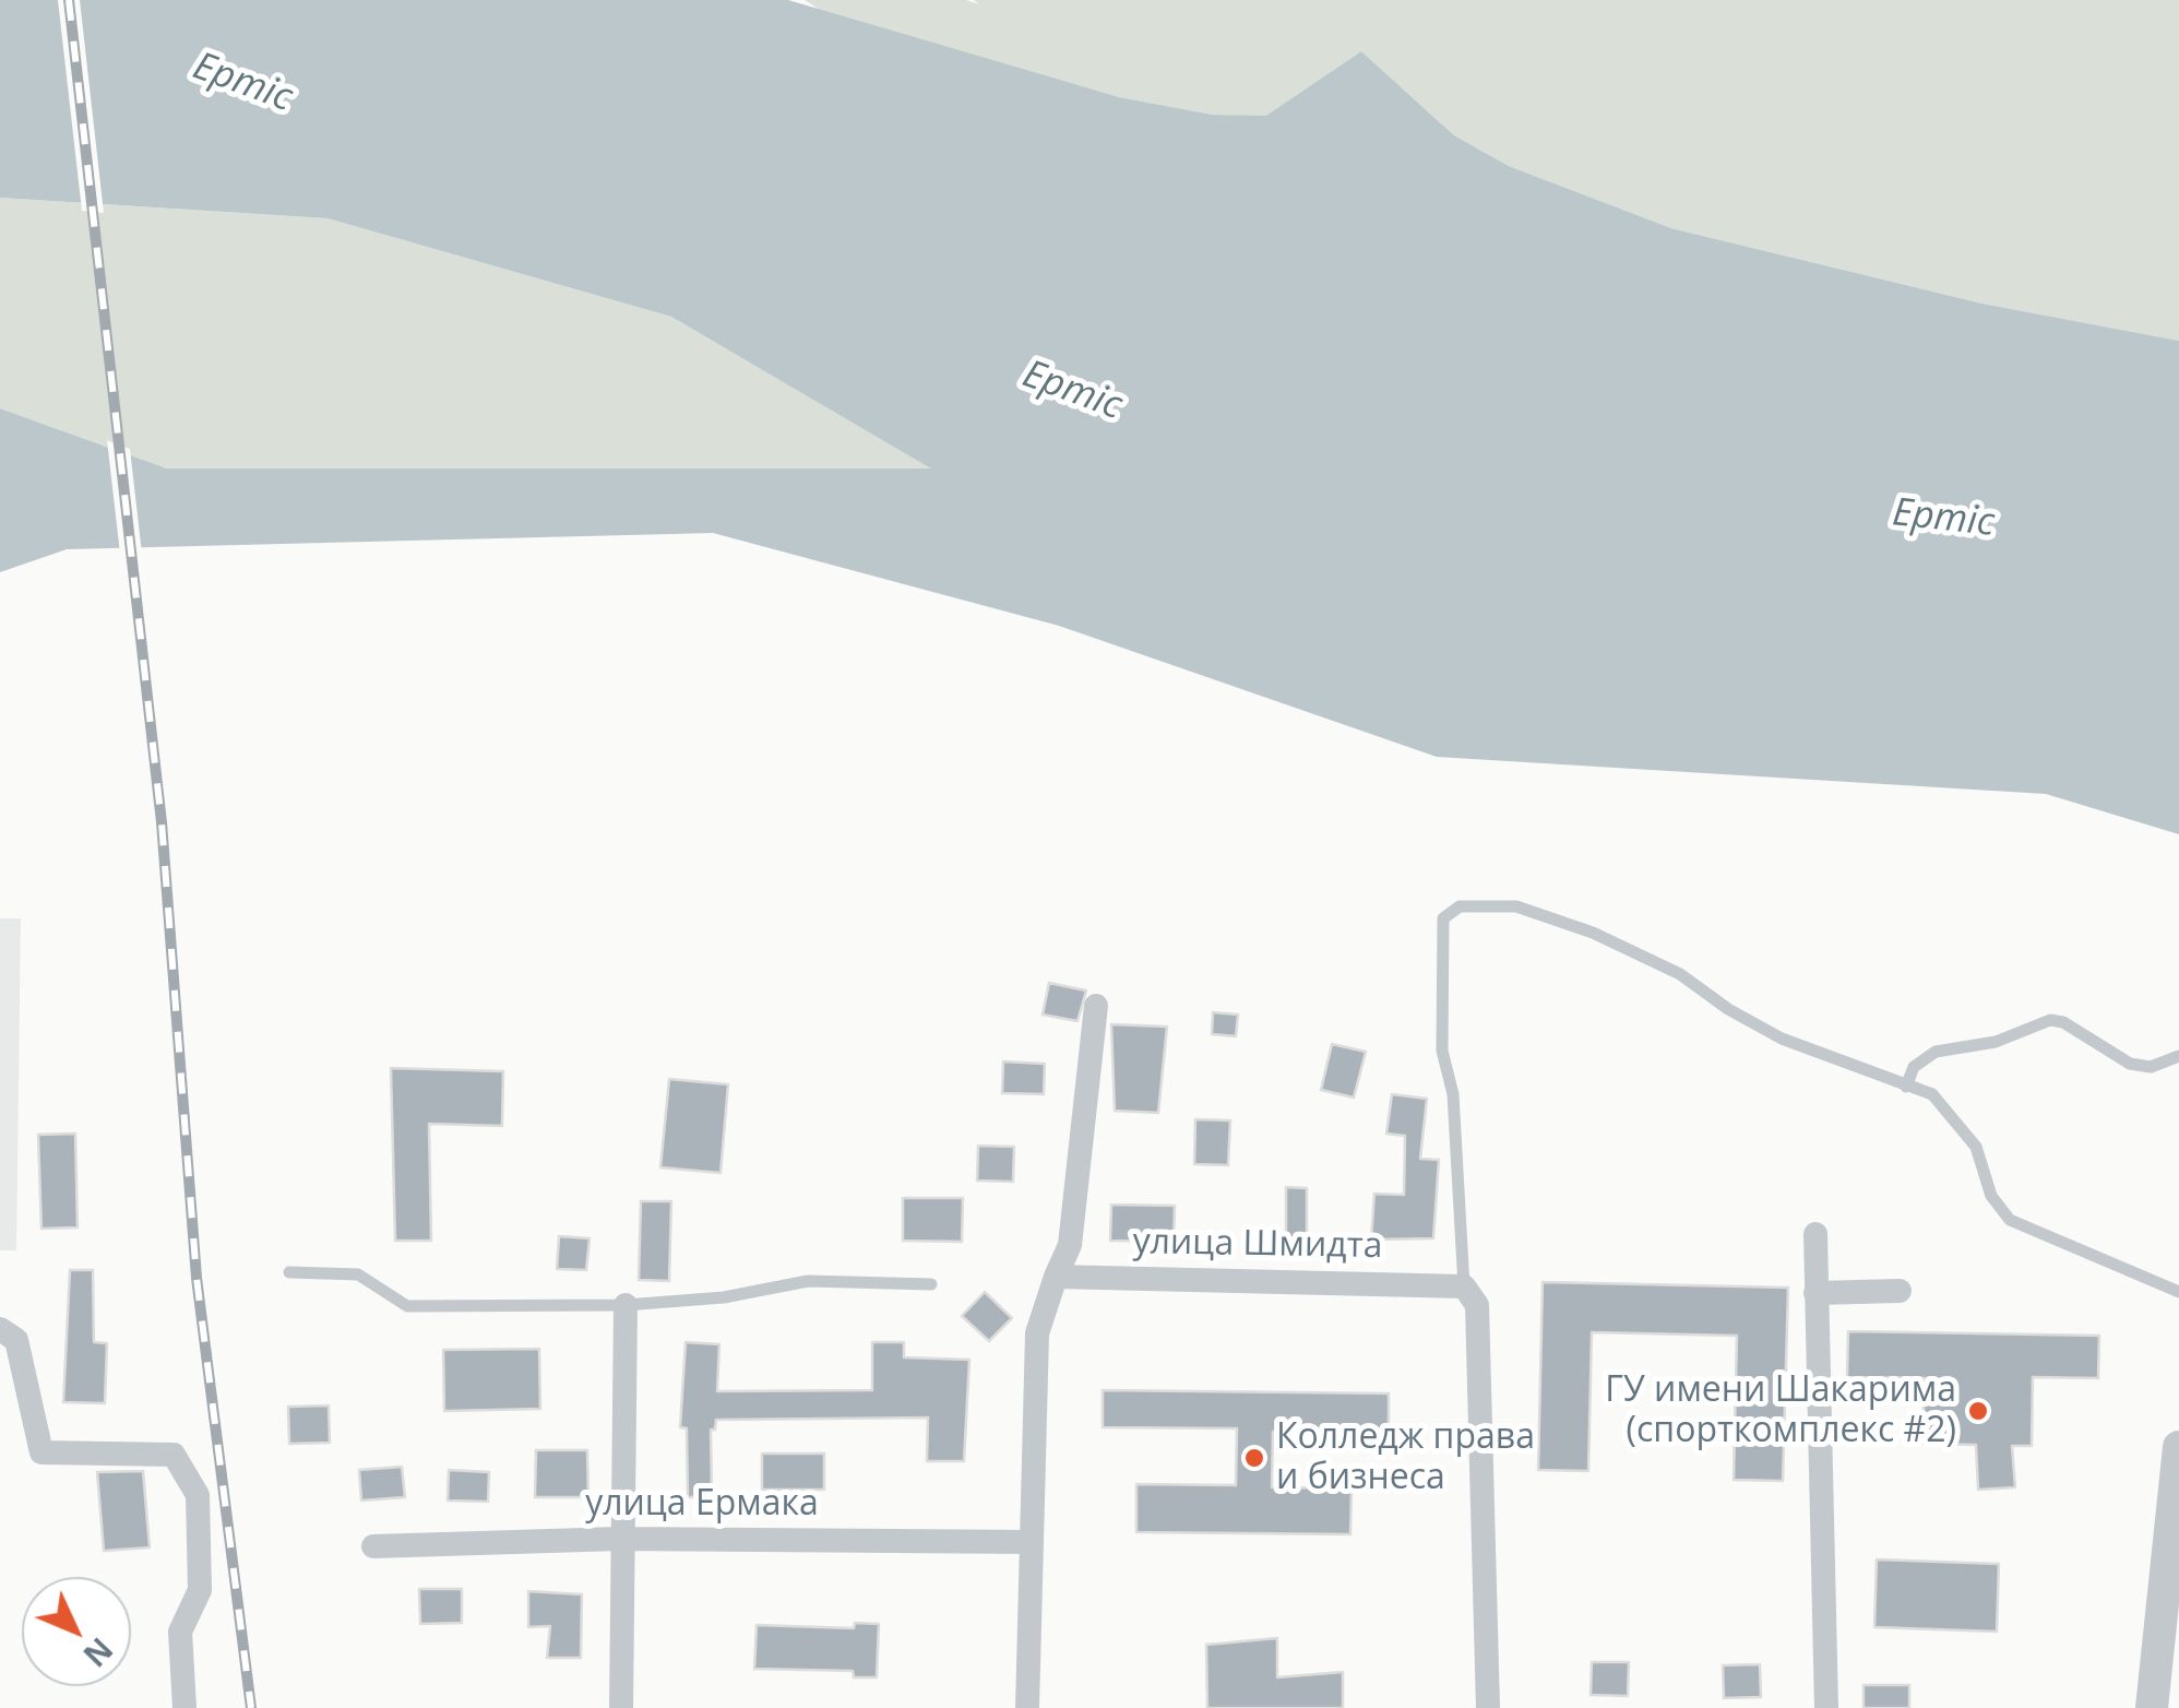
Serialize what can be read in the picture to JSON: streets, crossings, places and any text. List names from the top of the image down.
{
  "streets": {
    "street": ["улица Шмидта", "улица Ермака"]
  },
  "water": ["Ертіс"],
  "places": ["ГУ имени Шакарима (спорткомплекс #2)", "Колледж права и бизнеса"],
  "north": "bottom right"
}
